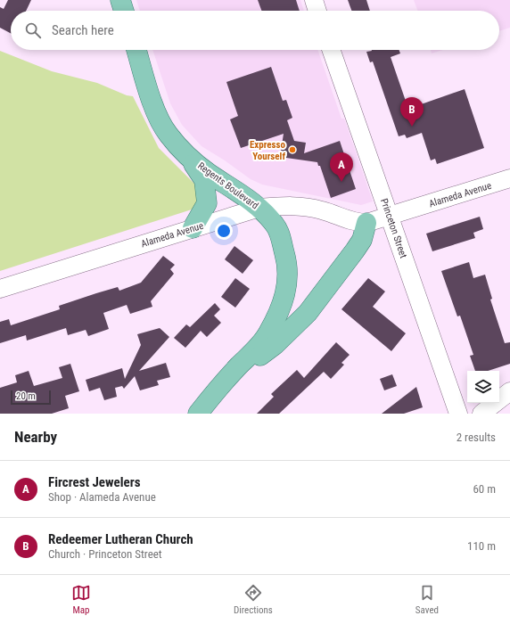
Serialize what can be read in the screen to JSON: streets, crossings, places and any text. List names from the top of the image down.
{
  "streets": {
    "main road": ["Regents Boulevard"],
    "street": ["Alameda Avenue", "Princeton Street"]
  },
  "crossings": [
    ["Regents Boulevard", "Alameda Avenue"],
    ["Alameda Avenue", "Princeton Street"]
  ],
  "places": ["Expresso Yourself"],
  "scale_bar": "20 m",
  "page": {
    "search": "Search here",
    "pins": ["B", "A"],
    "scale": "20 m",
    "heading": ["Nearby", "2 results"],
    "list": [
      {
        "mark": "A",
        "name": "Fircrest Jewelers",
        "note": "Shop · Alameda Avenue",
        "value": "60 m"
      },
      {
        "mark": "B",
        "name": "Redeemer Lutheran Church",
        "note": "Church · Princeton Street",
        "value": "110 m"
      }
    ],
    "nav": ["Map", "Directions", "Saved"]
  }
}
